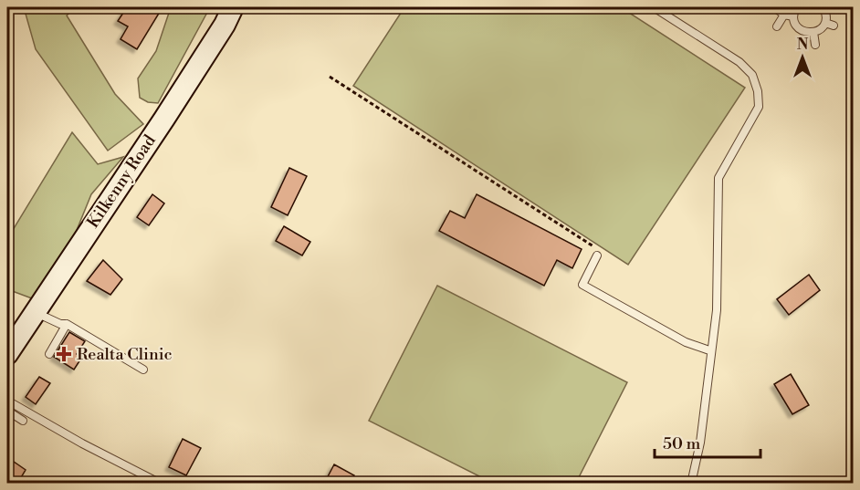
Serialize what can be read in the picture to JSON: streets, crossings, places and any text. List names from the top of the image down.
{
  "streets": {
    "main road": ["Kilkenny Road"]
  },
  "places": {
    "health": ["Realta Clinic"]
  },
  "scale_bar": "50 m",
  "north": "top"
}
